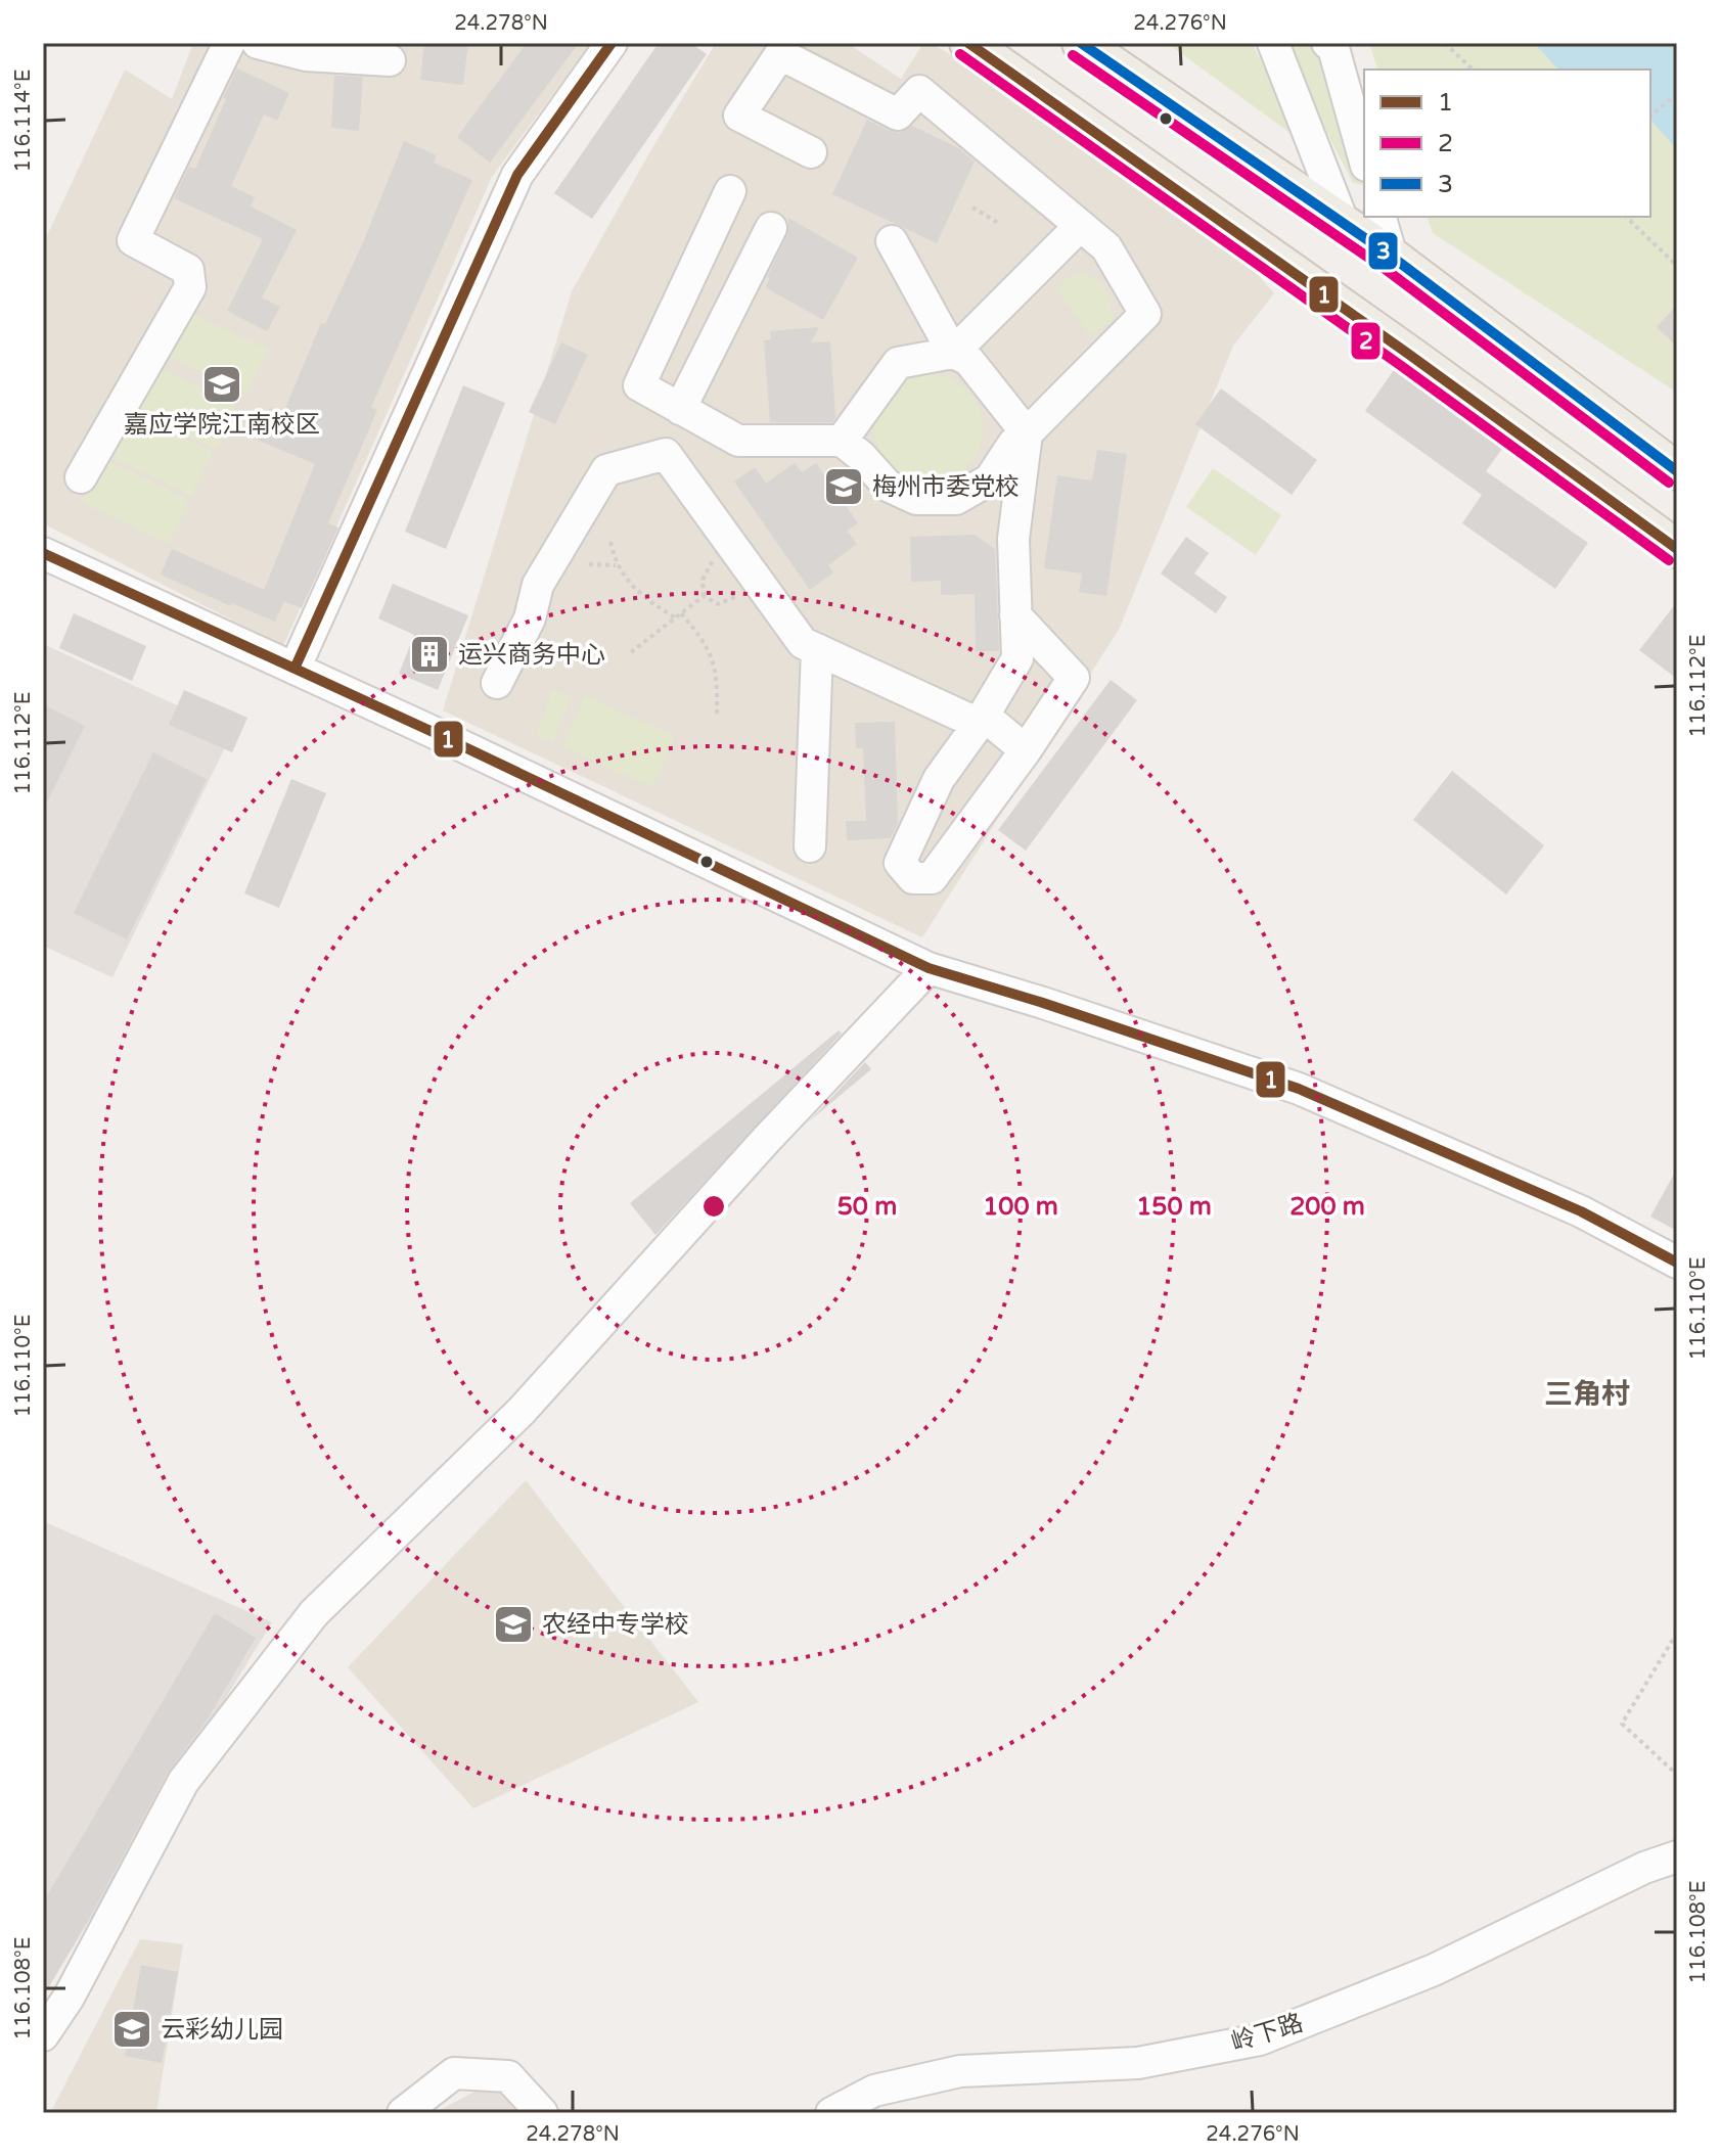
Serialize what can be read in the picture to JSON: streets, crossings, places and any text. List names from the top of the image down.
{
  "streets": {
    "street": ["岭下路"]
  },
  "districts": ["三角村"],
  "places": {
    "school or university": [
      "嘉应学院江南校区",
      "梅州市委党校",
      "农经中专学校",
      "云彩幼儿园"
    ],
    "building": ["运兴商务中心"]
  },
  "lines": ["transit line 1", "transit line 3", "transit line 2"],
  "legend": ["1", "2", "3"],
  "coordinates": [
    "24.278°N",
    "24.276°N",
    "116.114°E",
    "116.112°E",
    "116.110°E",
    "116.108°E"
  ],
  "rings": [
    "50 m",
    "100 m",
    "150 m",
    "200 m"
  ]
}
